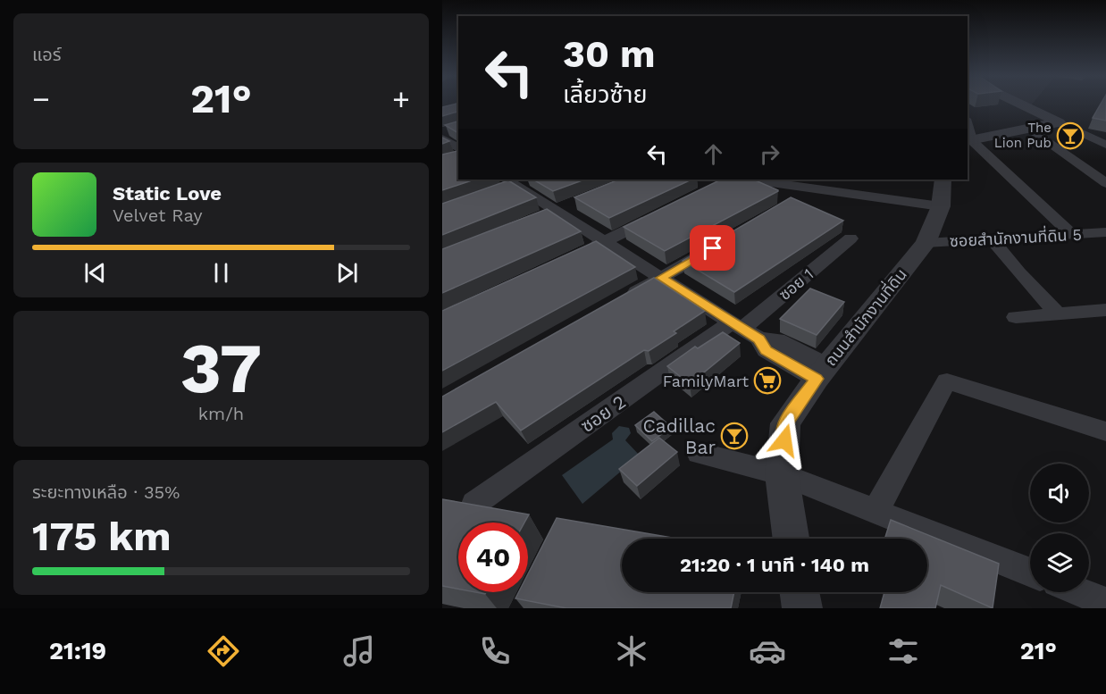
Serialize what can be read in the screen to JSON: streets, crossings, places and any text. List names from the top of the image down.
{
  "streets": {
    "street": [
      "ซอยสำนักงานที่ดิน 5",
      "ซอย 1",
      "ถนนสำนักงานที่ดิน",
      "ซอย 2"
    ]
  },
  "crossings": [
    ["ซอยสำนักงานที่ดิน 5", "ถนนสำนักงานที่ดิน"],
    ["ซอย 1", "ซอย 2"]
  ],
  "places": {
    "bar": ["The Lion Pub", "Cadillac Bar"],
    "supermarket": ["FamilyMart"]
  },
  "page": {
    "tile": [
      "แอร์",
      ["37", "km/h"],
      ["ระยะทางเหลือ · 35%", "175 km"]
    ],
    "turn": ["30 m", "เลี้ยวซ้าย"],
    "heat": ["−", "21°", "+"],
    "song": ["Static Love", "Velvet Ray"],
    "limit": "40",
    "trip": "21:20 · 1 นาที · 140 m",
    "tabs": ["21:19", "21°"]
  }
}
